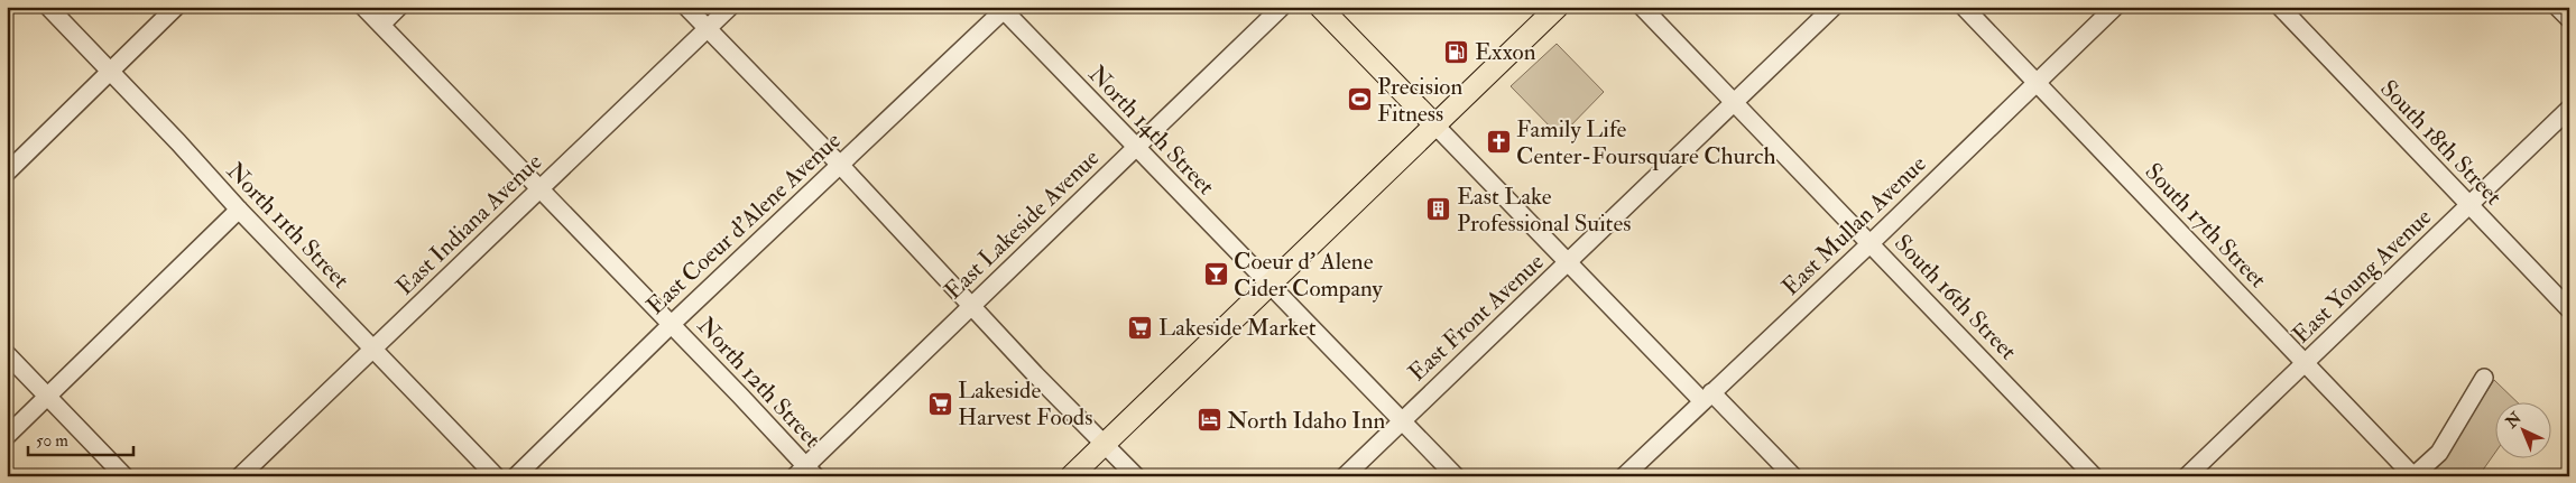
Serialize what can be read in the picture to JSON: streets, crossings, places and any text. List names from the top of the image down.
{
  "streets": {
    "street": [
      "North 14th Street",
      "South 18th Street",
      "East Coeur d'Alene Avenue",
      "East Indiana Avenue",
      "East Lakeside Avenue",
      "North 11th Street",
      "East Mullan Avenue",
      "South 17th Street",
      "East Young Avenue",
      "South 16th Street",
      "East Front Avenue",
      "North 12th Street"
    ]
  },
  "crossings": [
    ["North 14th Street", "East Coeur d'Alene Avenue"],
    ["North 14th Street", "East Lakeside Avenue"],
    ["North 14th Street", "East Front Avenue"],
    ["South 18th Street", "East Young Avenue"],
    ["East Coeur d'Alene Avenue", "North 12th Street"],
    ["East Indiana Avenue", "North 11th Street"],
    ["East Indiana Avenue", "North 12th Street"],
    ["East Lakeside Avenue", "North 12th Street"],
    ["East Mullan Avenue", "South 17th Street"],
    ["East Mullan Avenue", "South 16th Street"],
    ["South 17th Street", "East Young Avenue"],
    ["South 16th Street", "East Front Avenue"]
  ],
  "places": {
    "fuel station": ["Exxon"],
    "sports": ["Precision Fitness"],
    "church": ["Family Life Center-Foursquare Church"],
    "building": ["East Lake Professional Suites"],
    "bar": ["Coeur d' Alene Cider Company"],
    "supermarket": ["Lakeside Market", "Lakeside Harvest Foods"],
    "hotel": ["North Idaho Inn"]
  },
  "scale_bar": "50 m",
  "north": "top left"
}
